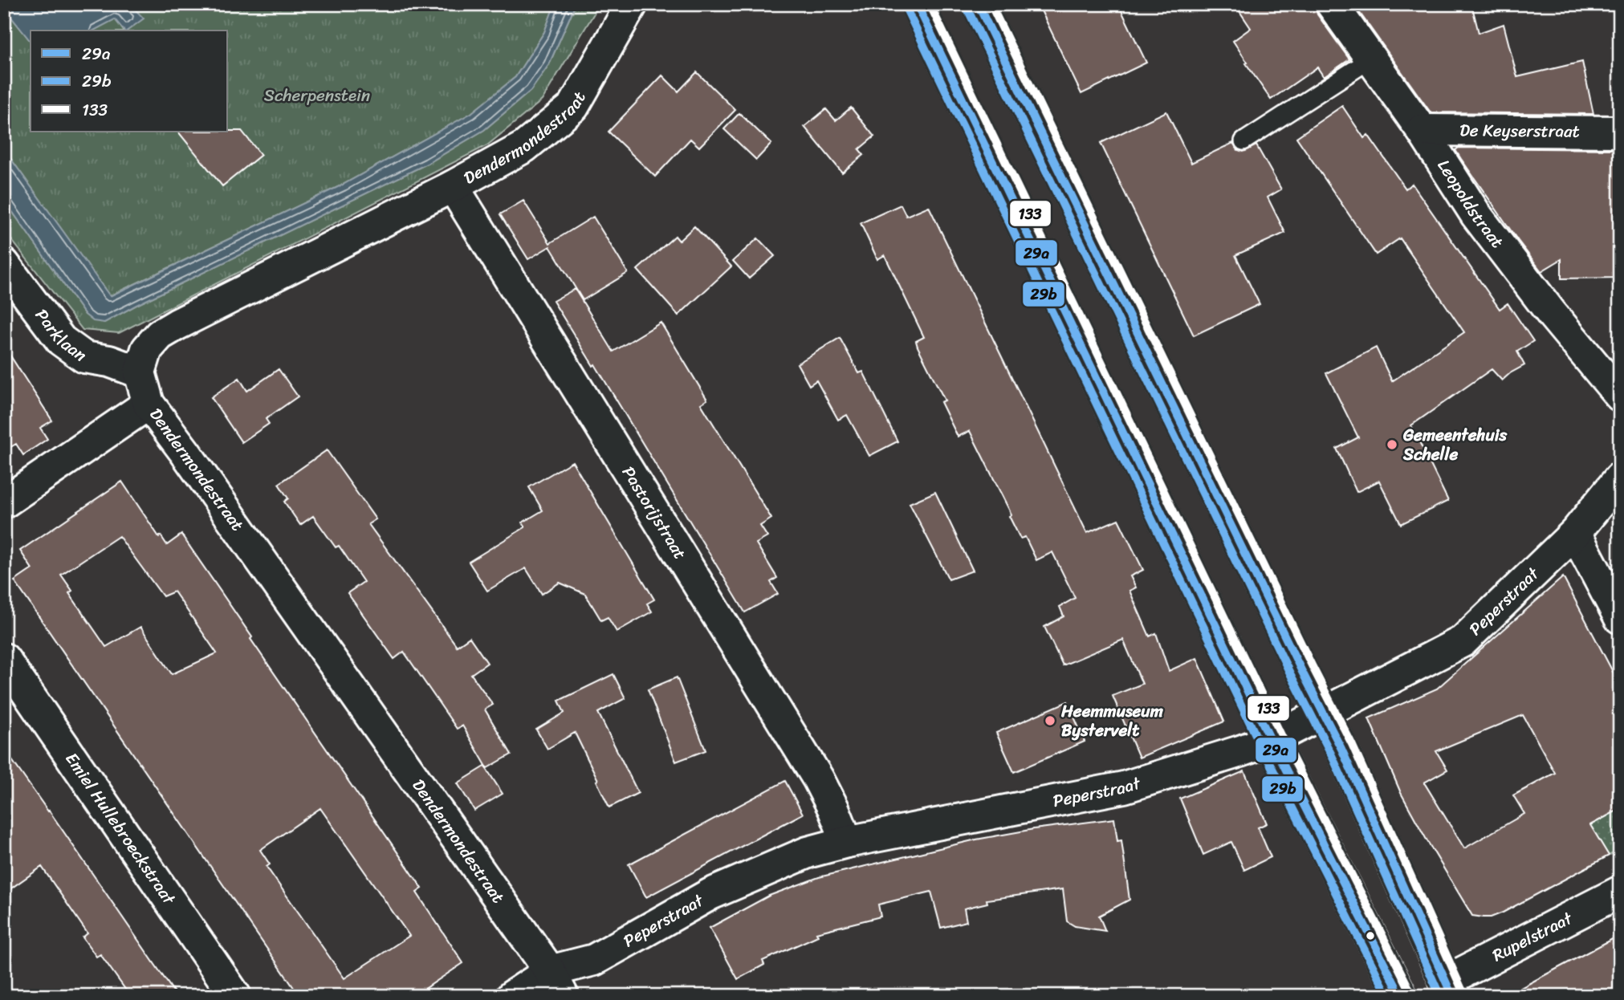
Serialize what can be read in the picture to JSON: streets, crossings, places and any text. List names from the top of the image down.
{
  "streets": {
    "street": [
      "De Keyserstraat",
      "Dendermondestraat",
      "Leopoldstraat",
      "Parklaan",
      "Pastorijstraat",
      "Peperstraat",
      "Emiel Hullebroeckstraat",
      "Rupelstraat"
    ]
  },
  "crossings": [
    ["De Keyserstraat", "Leopoldstraat"],
    ["Dendermondestraat", "Parklaan"],
    ["Dendermondestraat", "Pastorijstraat"],
    ["Dendermondestraat", "Peperstraat"],
    ["Pastorijstraat", "Peperstraat"]
  ],
  "parks": ["Scherpenstein"],
  "places": ["Gemeentehuis Schelle", "Heemmuseum Bystervelt"],
  "lines": ["transit line 29a", "transit line 133", "transit line 29b"],
  "legend": ["29a", "29b", "133"]
}
